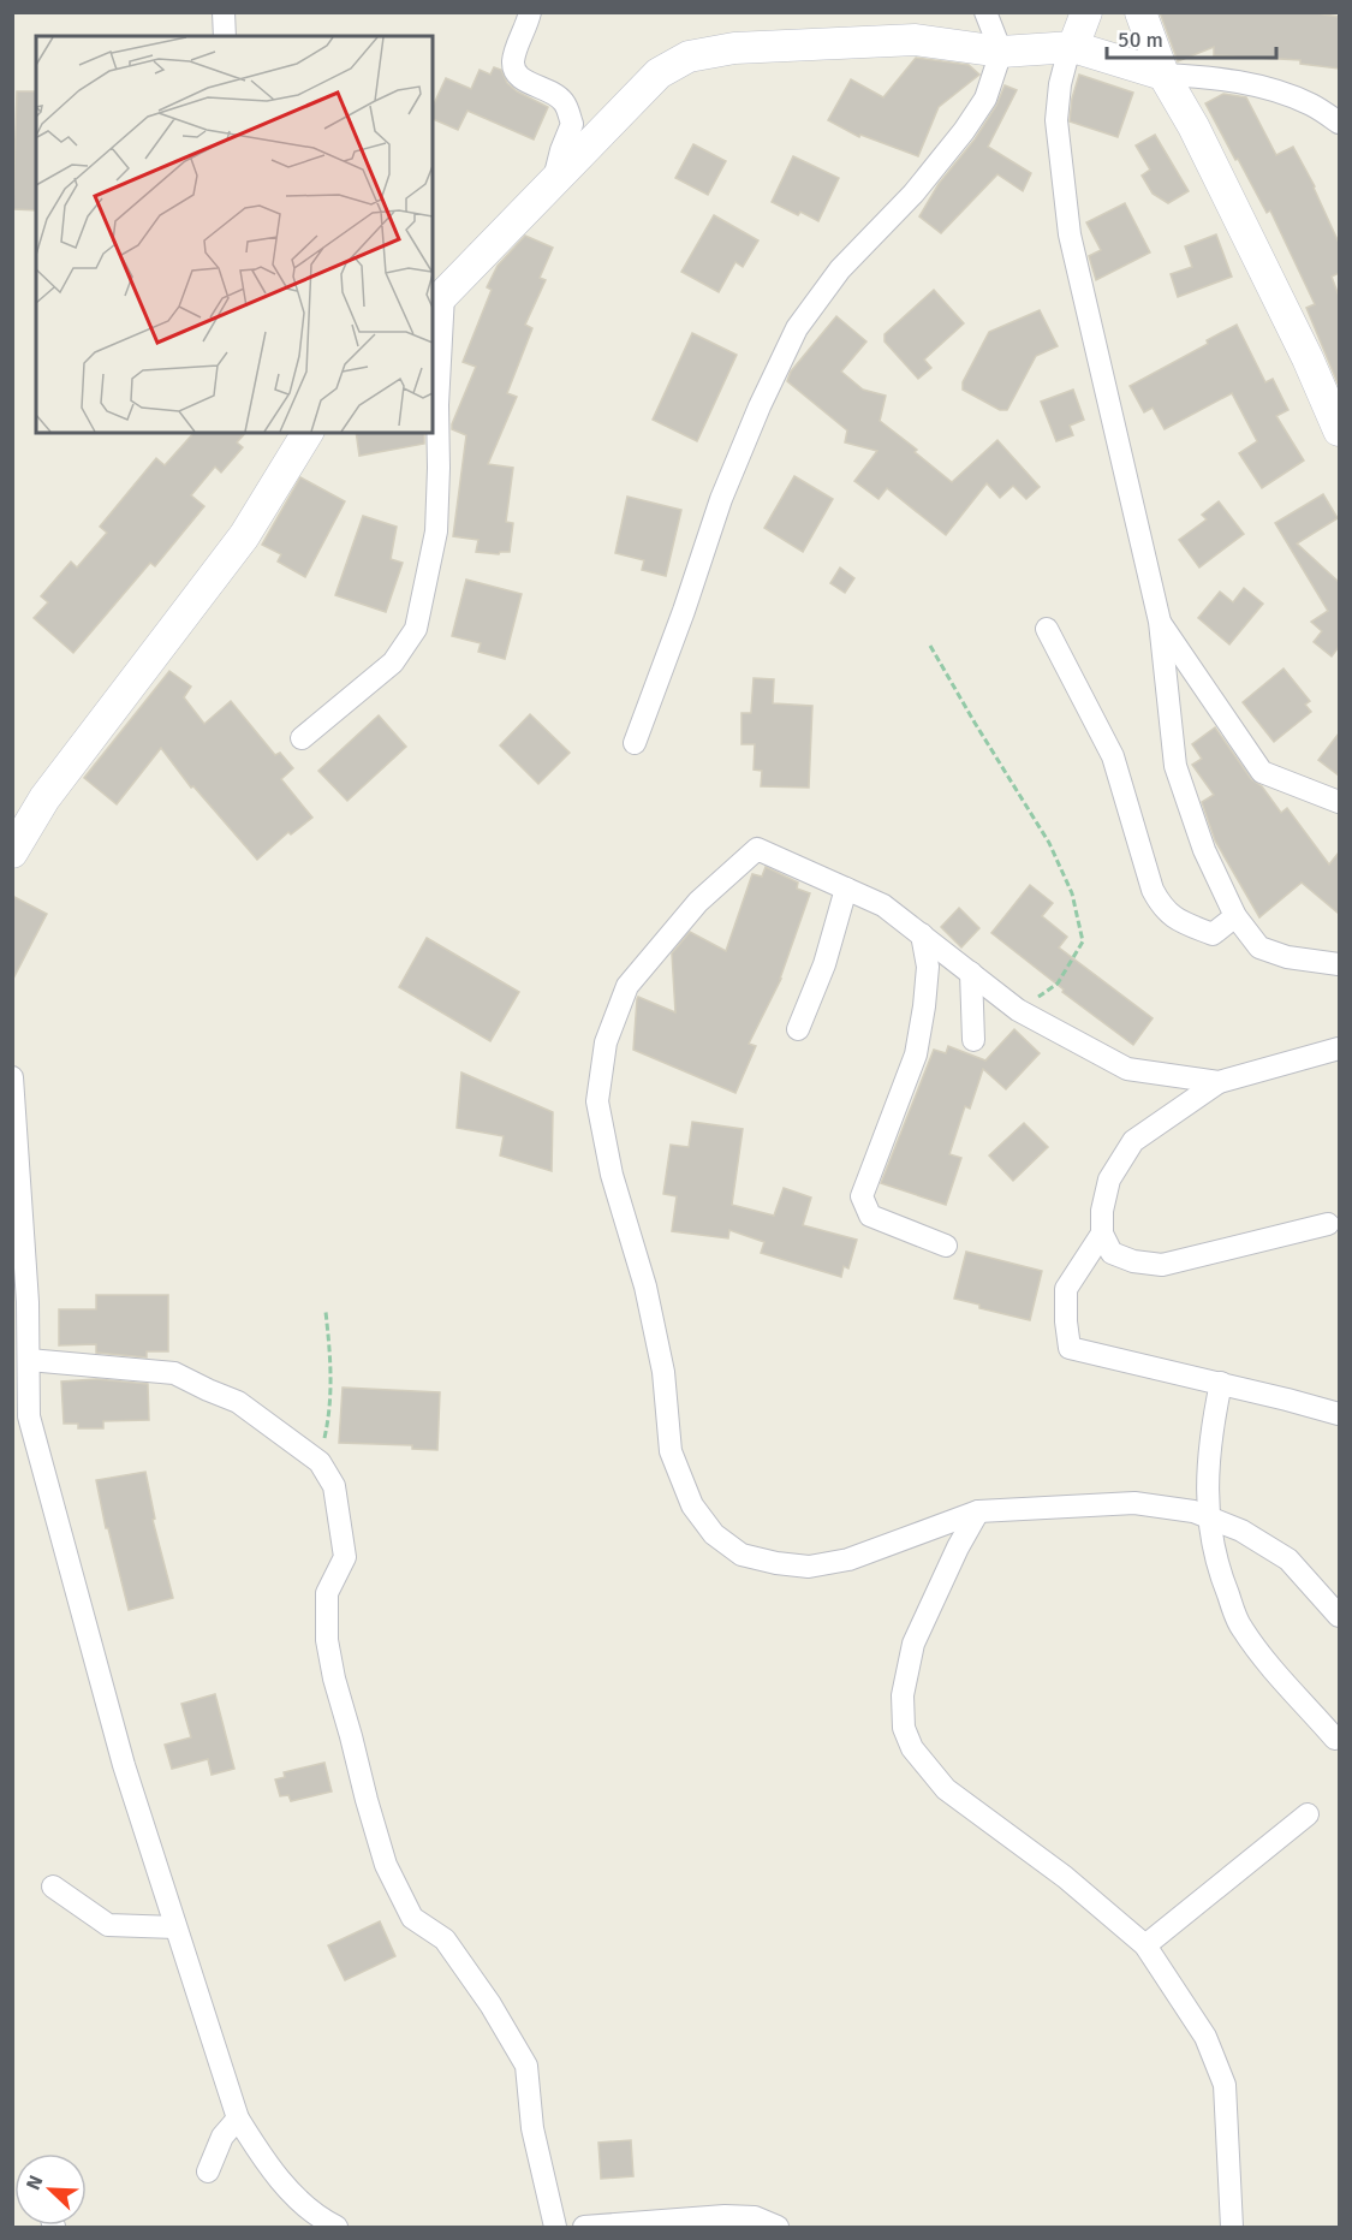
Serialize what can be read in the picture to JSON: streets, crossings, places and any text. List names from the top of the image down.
{
  "scale_bar": "50 m",
  "north": "top left"
}
